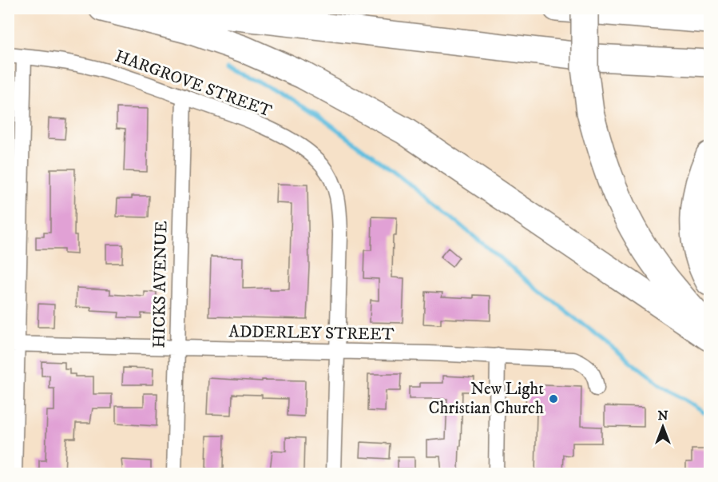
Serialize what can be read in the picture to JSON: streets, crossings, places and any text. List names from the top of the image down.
{
  "streets": {
    "street": ["HARGROVE STREET", "HICKS AVENUE", "ADDERLEY STREET"]
  },
  "crossings": [
    ["HARGROVE STREET", "HICKS AVENUE"],
    ["HARGROVE STREET", "ADDERLEY STREET"],
    ["HICKS AVENUE", "ADDERLEY STREET"]
  ],
  "places": ["New Light Christian Church"],
  "north": "top"
}
